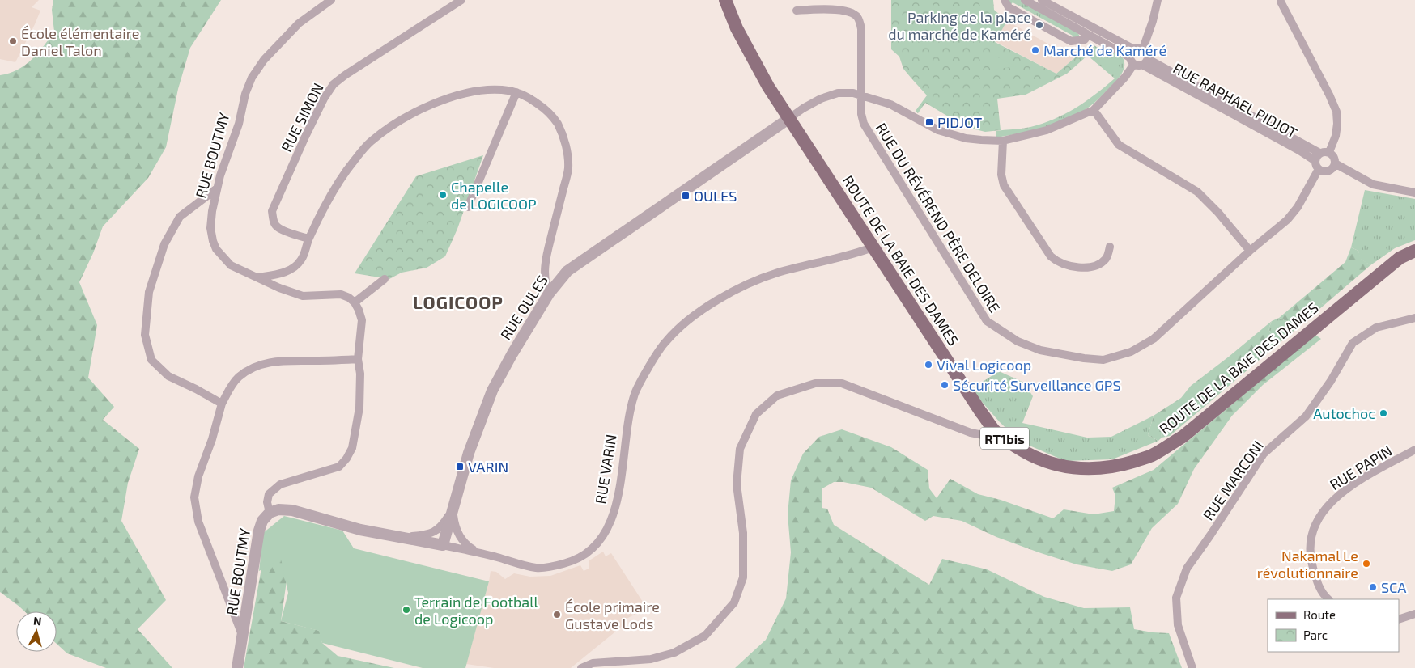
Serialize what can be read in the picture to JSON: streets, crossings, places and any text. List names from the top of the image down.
{
  "streets": {
    "main road": ["ROUTE DE LA BAIE DES DAMES", "RT1bis"],
    "street": [
      "RUE RAPHAEL PIDJOT",
      "RUE SIMON",
      "RUE BOUTMY",
      "RUE DU RÉVÉREND PÈRE DELOIRE",
      "RUE OULES",
      "RUE PAPIN",
      "RUE VARIN",
      "RUE MARCONI"
    ]
  },
  "crossings": [
    ["RUE RAPHAEL PIDJOT", "RUE DU RÉVÉREND PÈRE DELOIRE"],
    ["RUE BOUTMY", "RUE VARIN"],
    ["ROUTE DE LA BAIE DES DAMES", "RUE OULES"],
    ["ROUTE DE LA BAIE DES DAMES", "RUE VARIN"],
    ["RUE OULES", "RUE VARIN"]
  ],
  "districts": ["LOGICOOP"],
  "places": {
    "other": [
      "Parking de la place du marché de Kaméré",
      "École élémentaire Daniel Talon",
      "Marché de Kaméré",
      "Chapelle de LOGICOOP",
      "Vival Logicoop",
      "Sécurité Surveillance GPS",
      "Autochoc",
      "Nakamal Le révolutionnaire",
      "SCA",
      "Terrain de Football de Logicoop",
      "École primaire Gustave Lods"
    ],
    "transit": ["PIDJOT", "OULES", "VARIN"]
  },
  "legend": ["Route", "Parc"],
  "north": "top"
}
